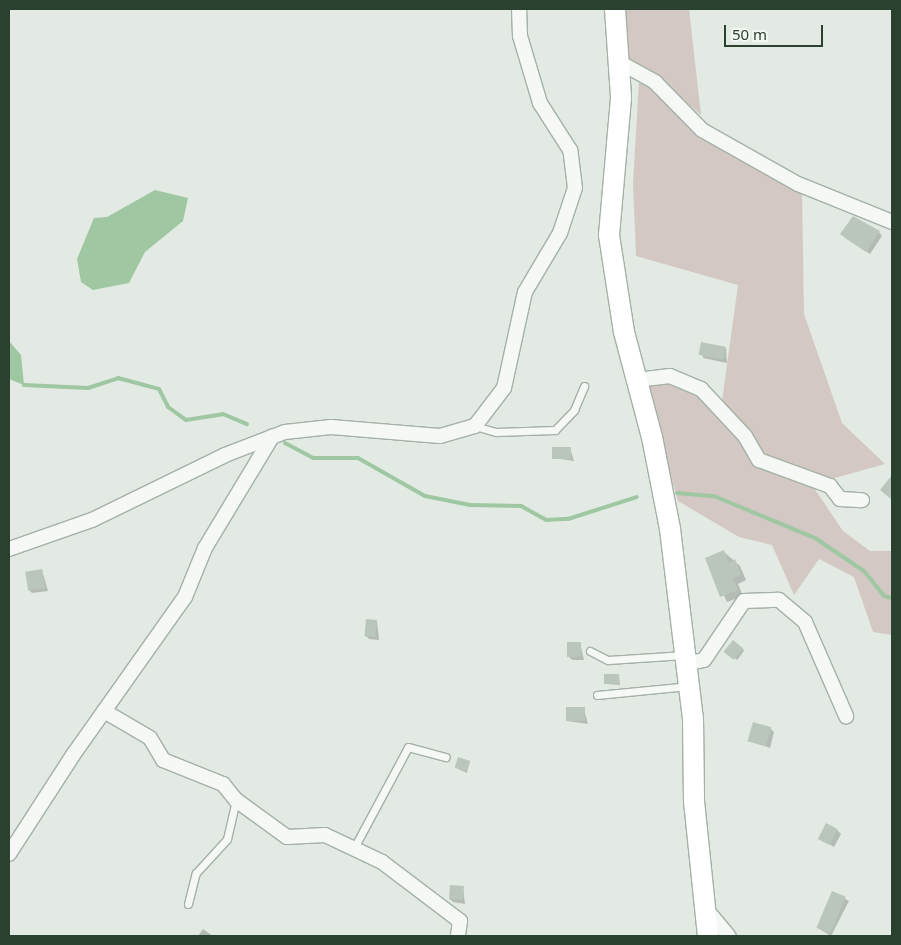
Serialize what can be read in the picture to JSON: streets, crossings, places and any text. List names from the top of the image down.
{
  "scale_bar": "50 m"
}
